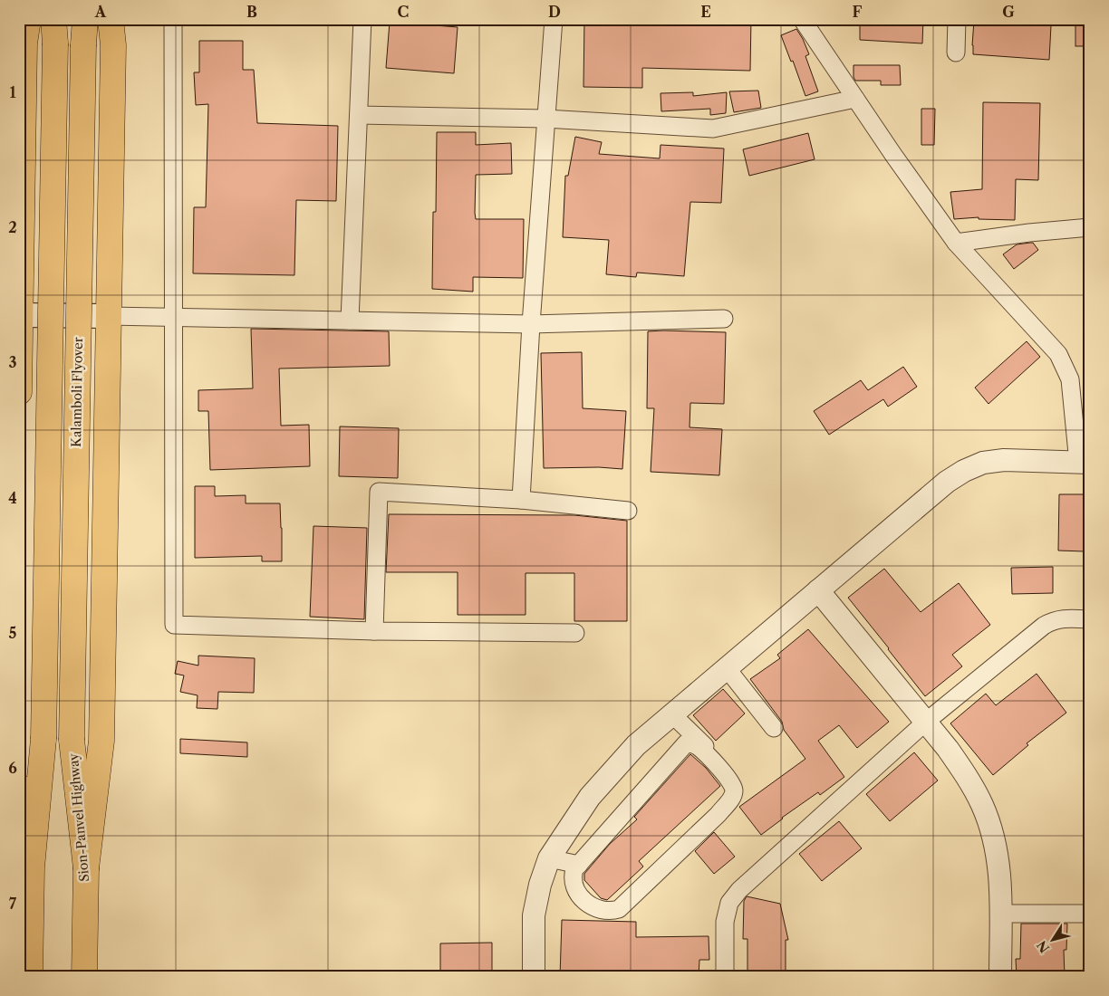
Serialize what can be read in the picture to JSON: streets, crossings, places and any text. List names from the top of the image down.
{
  "streets": {
    "highway": ["Kalamboli Flyover", "Sion-Panvel Highway"]
  },
  "crossings": [
    ["Kalamboli Flyover", "Sion-Panvel Highway"]
  ],
  "north": "bottom left",
  "grid": {
    "columns": [
      "A",
      "B",
      "C",
      "D",
      "E",
      "F",
      "G"
    ],
    "rows": [
      "1",
      "2",
      "3",
      "4",
      "5",
      "6",
      "7"
    ]
  }
}
